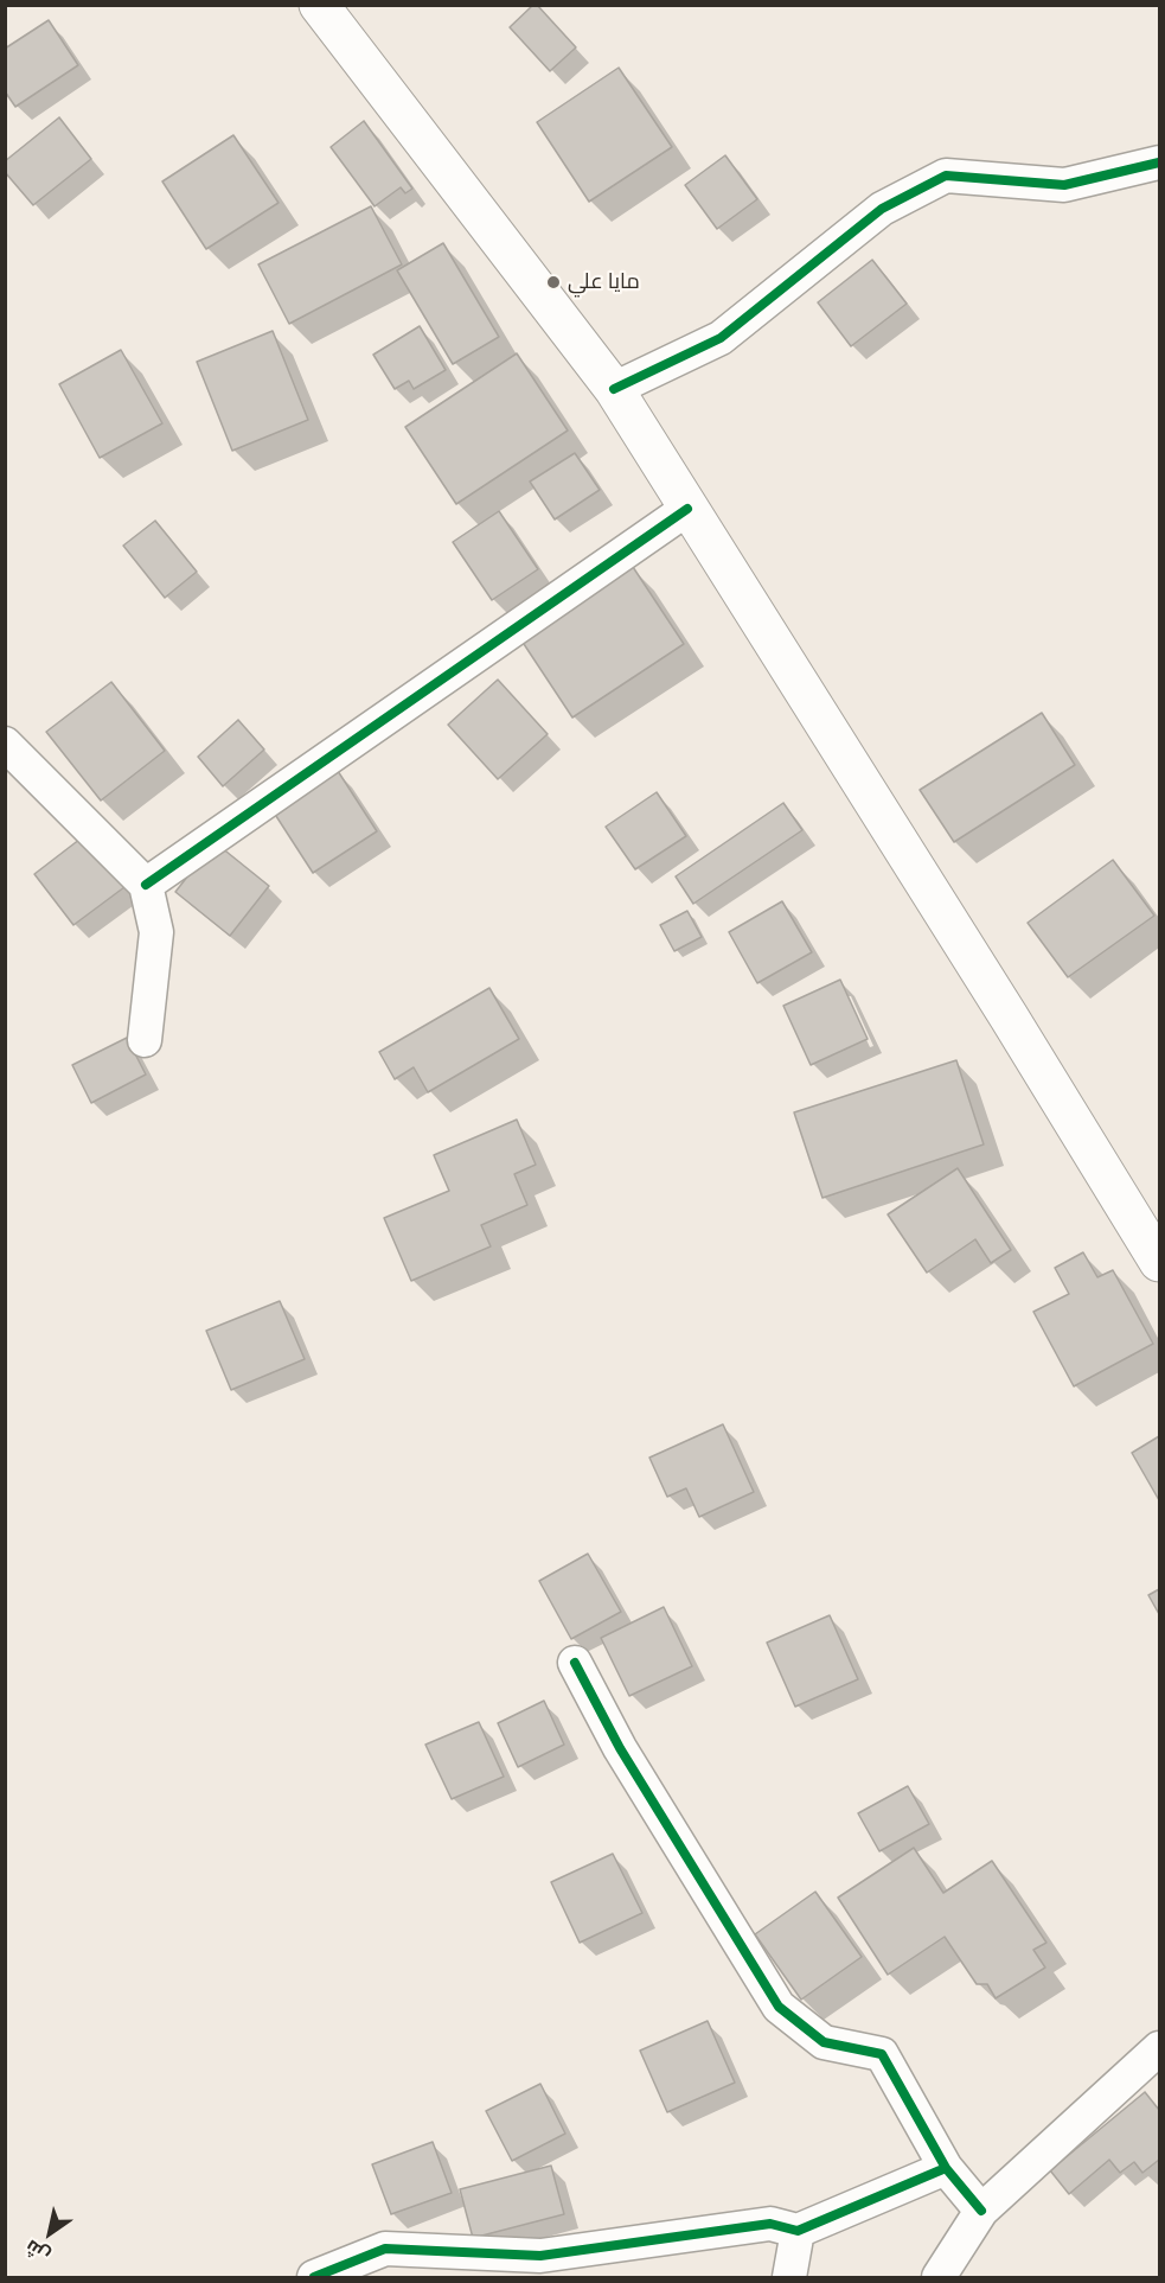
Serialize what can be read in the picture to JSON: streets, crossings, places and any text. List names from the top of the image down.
{
  "places": ["مايا علي"],
  "north": "bottom left"
}
